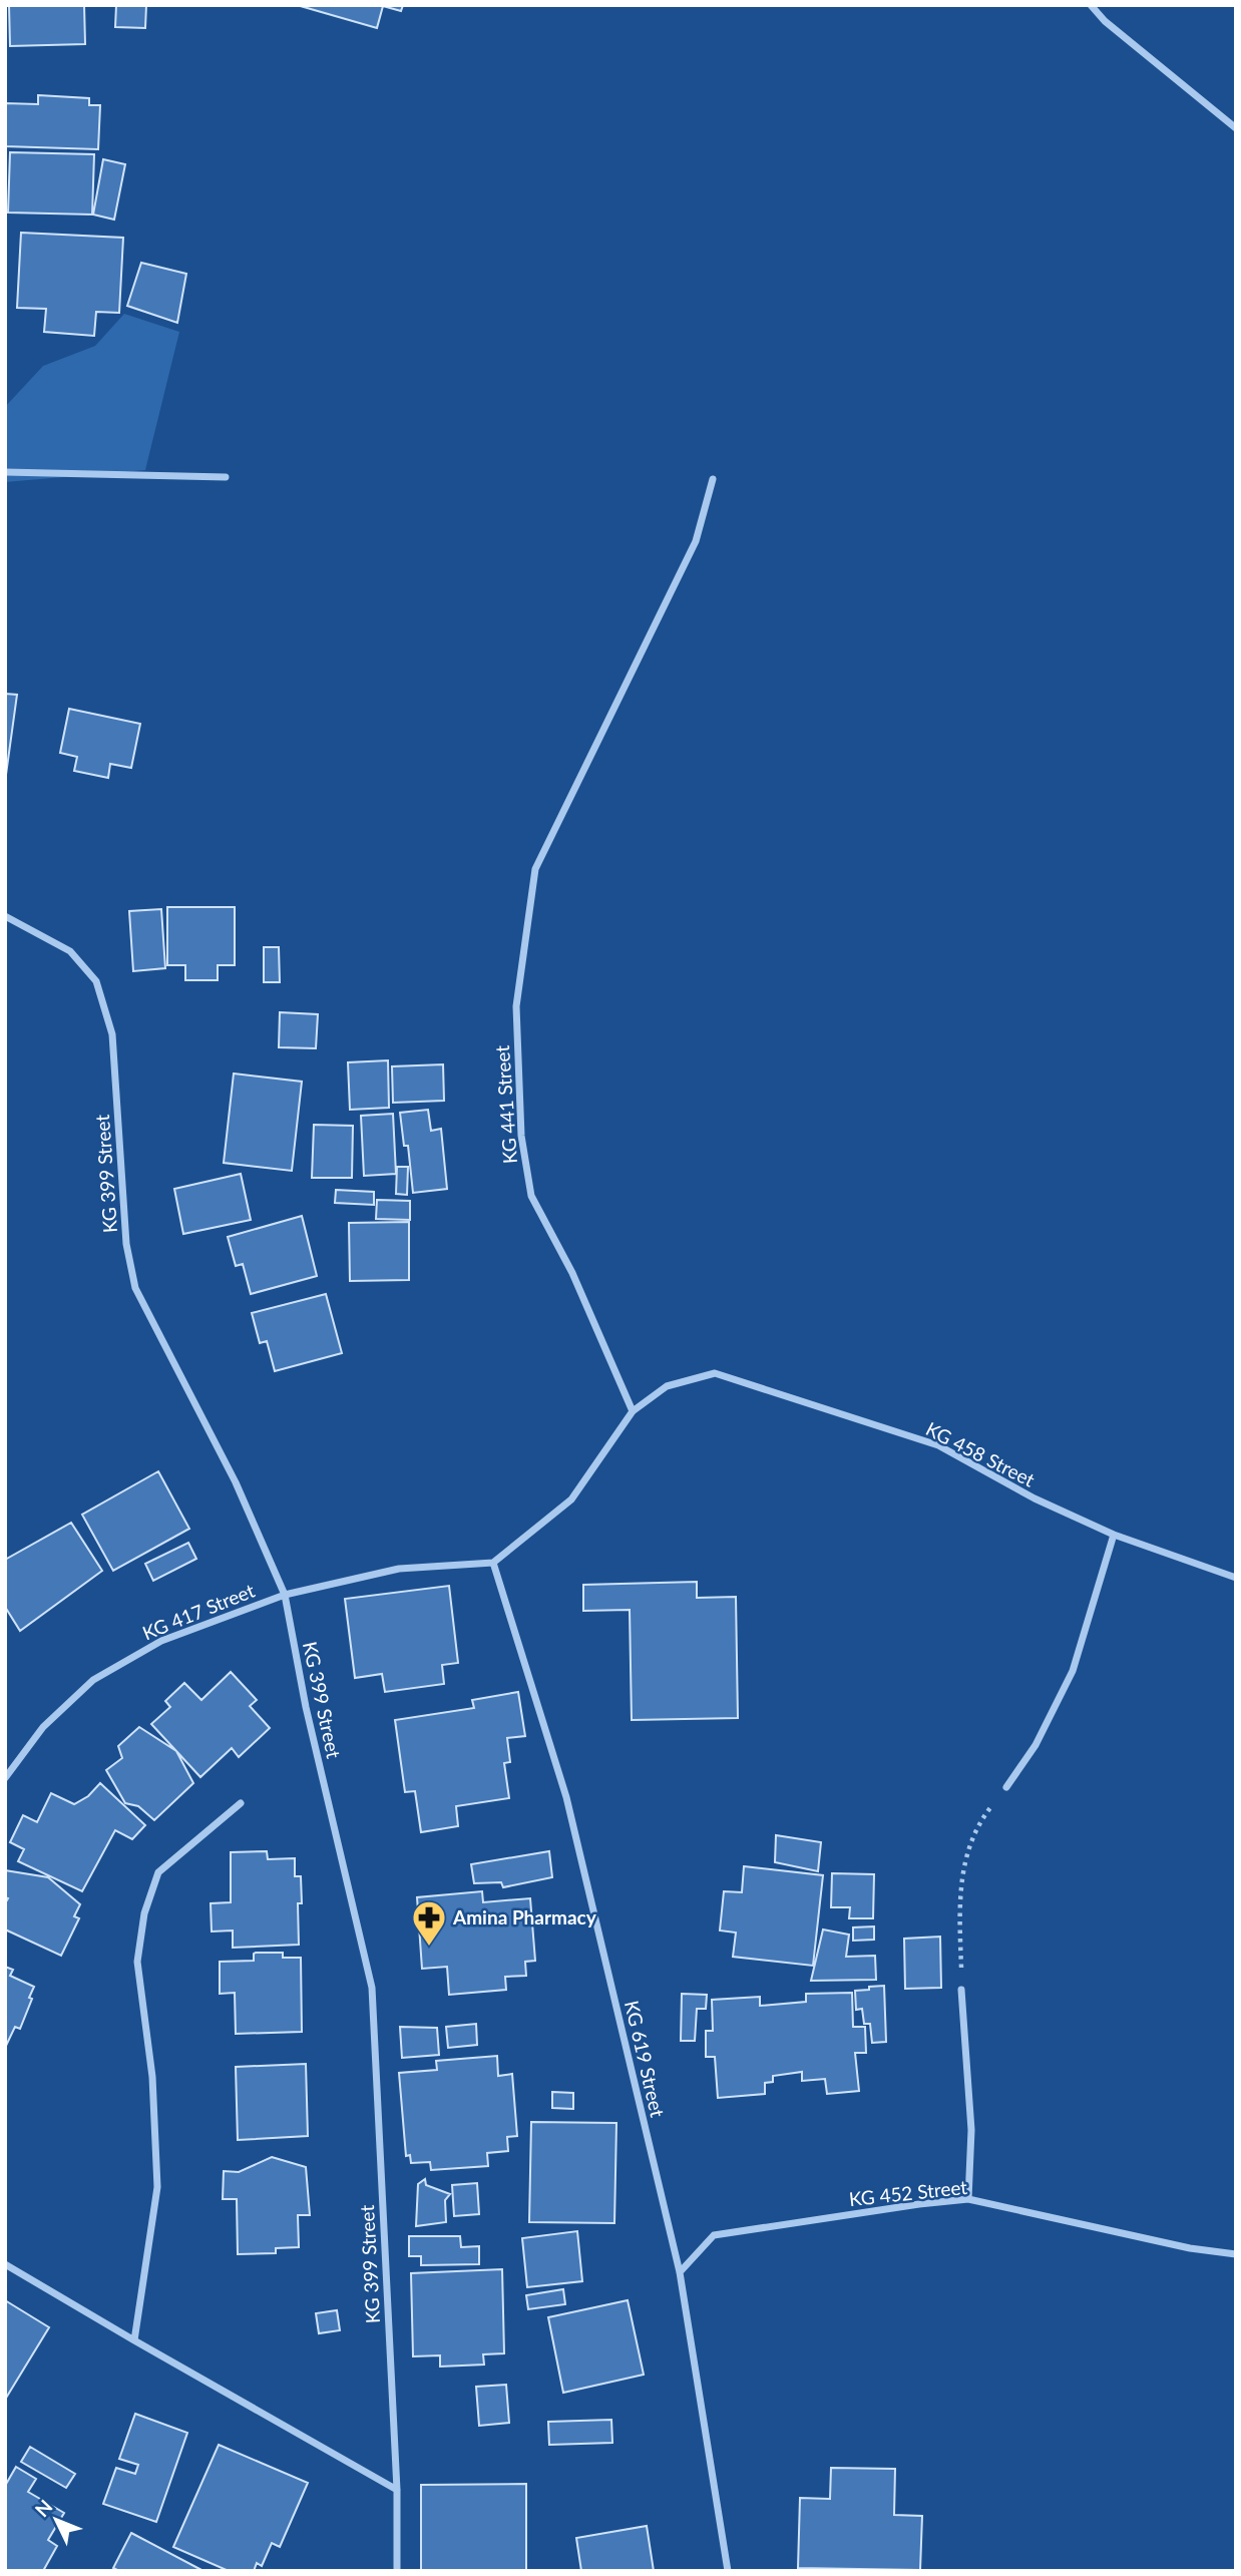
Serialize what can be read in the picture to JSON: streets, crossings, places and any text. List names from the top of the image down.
{
  "streets": {
    "street": [
      "KG 441 Street",
      "KG 399 Street",
      "KG 458 Street",
      "KG 417 Street",
      "KG 619 Street",
      "KG 452 Street"
    ]
  },
  "crossings": [
    ["KG 441 Street", "KG 458 Street"],
    ["KG 399 Street", "KG 417 Street"],
    ["KG 619 Street", "KG 452 Street"]
  ],
  "places": {
    "pharmacy": ["Amina Pharmacy"]
  },
  "north": "top left"
}
